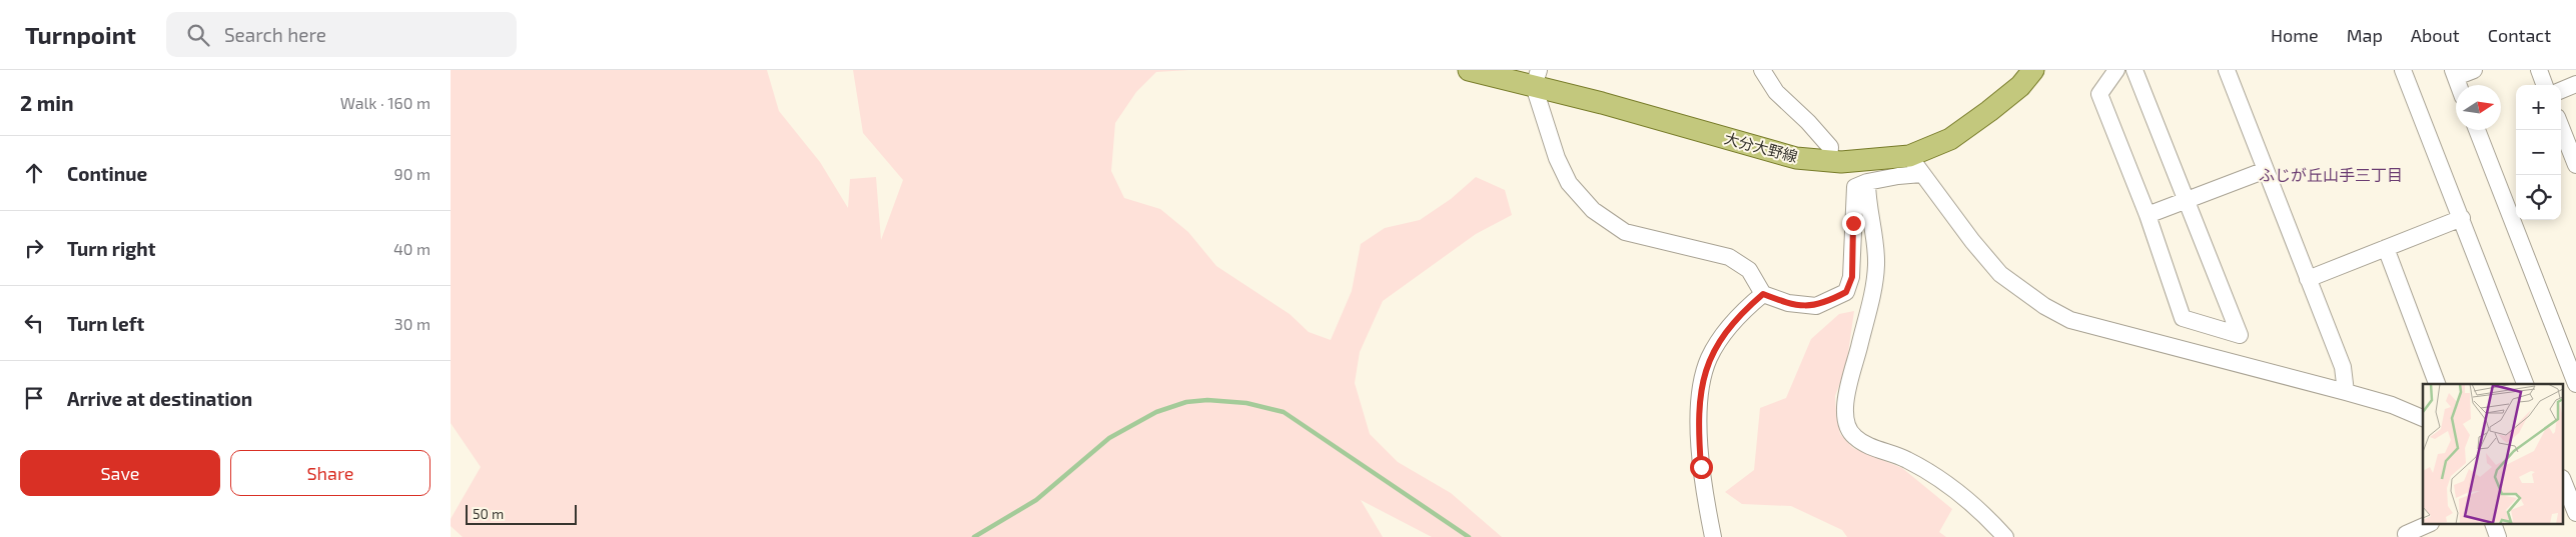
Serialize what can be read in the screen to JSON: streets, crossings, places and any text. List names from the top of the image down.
{
  "streets": {
    "main road": ["大分大野線"]
  },
  "districts": ["ふじが丘山手三丁目"],
  "scale_bar": "50 m",
  "north": "right",
  "page": {
    "header": "Turnpoint",
    "search": "Search here",
    "nav": [
      "Home",
      "Map",
      "About",
      "Contact"
    ],
    "heading": ["2 min", "Walk · 160 m"],
    "map_buttons": ["+", "−"],
    "list": [
      ["Continue", "90 m"],
      ["Turn right", "40 m"],
      ["Turn left", "30 m"],
      "Arrive at destination"
    ],
    "buttons": ["Save", "Share"],
    "scale": "50 m"
  }
}
